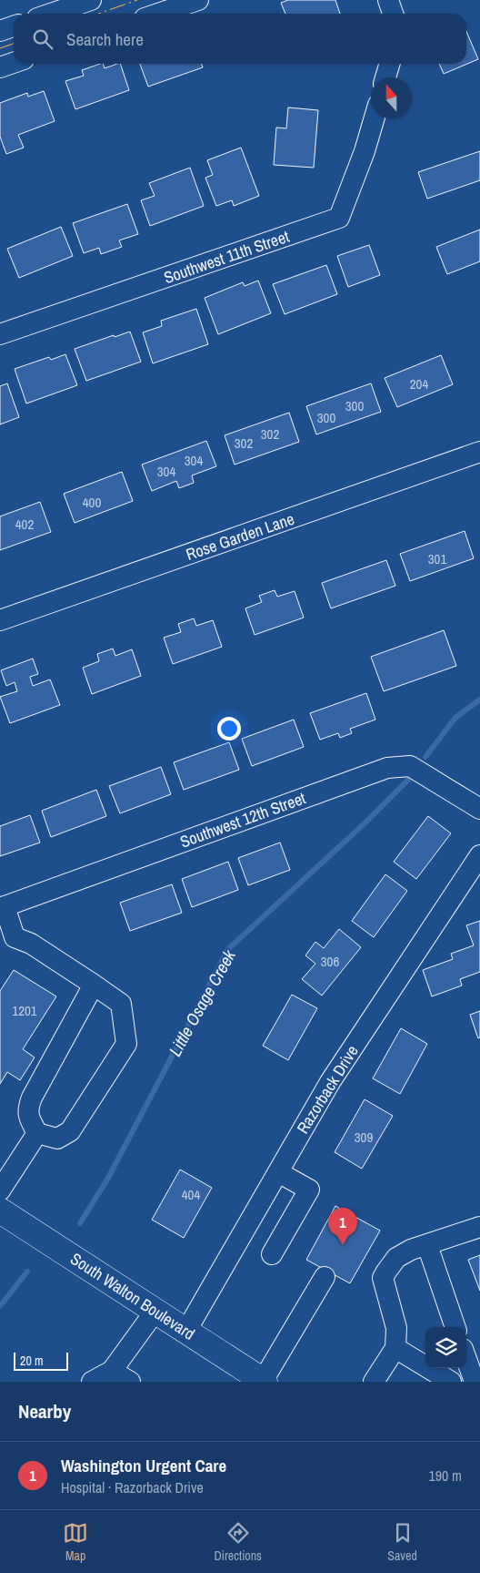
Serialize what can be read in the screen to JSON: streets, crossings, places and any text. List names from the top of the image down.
{
  "streets": {
    "main road": ["South Walton Boulevard"],
    "street": [
      "Southwest 11th Street",
      "Rose Garden Lane",
      "Southwest 12th Street",
      "Razorback Drive"
    ]
  },
  "crossings": [
    ["Razorback Drive", "South Walton Boulevard"]
  ],
  "water": ["Little Osage Creek"],
  "house_numbers": [
    "204",
    "300",
    "300",
    "302",
    "302",
    "304",
    "304",
    "400",
    "402",
    "301",
    "306",
    "1201",
    "309",
    "404"
  ],
  "scale_bar": "20 m",
  "north": "top",
  "page": {
    "search": "Search here",
    "pins": "1",
    "scale": "20 m",
    "heading": "Nearby",
    "list": [
      {
        "mark": "1",
        "name": "Washington Urgent Care",
        "note": "Hospital · Razorback Drive",
        "value": "190 m"
      }
    ],
    "nav": ["Map", "Directions", "Saved"]
  }
}
